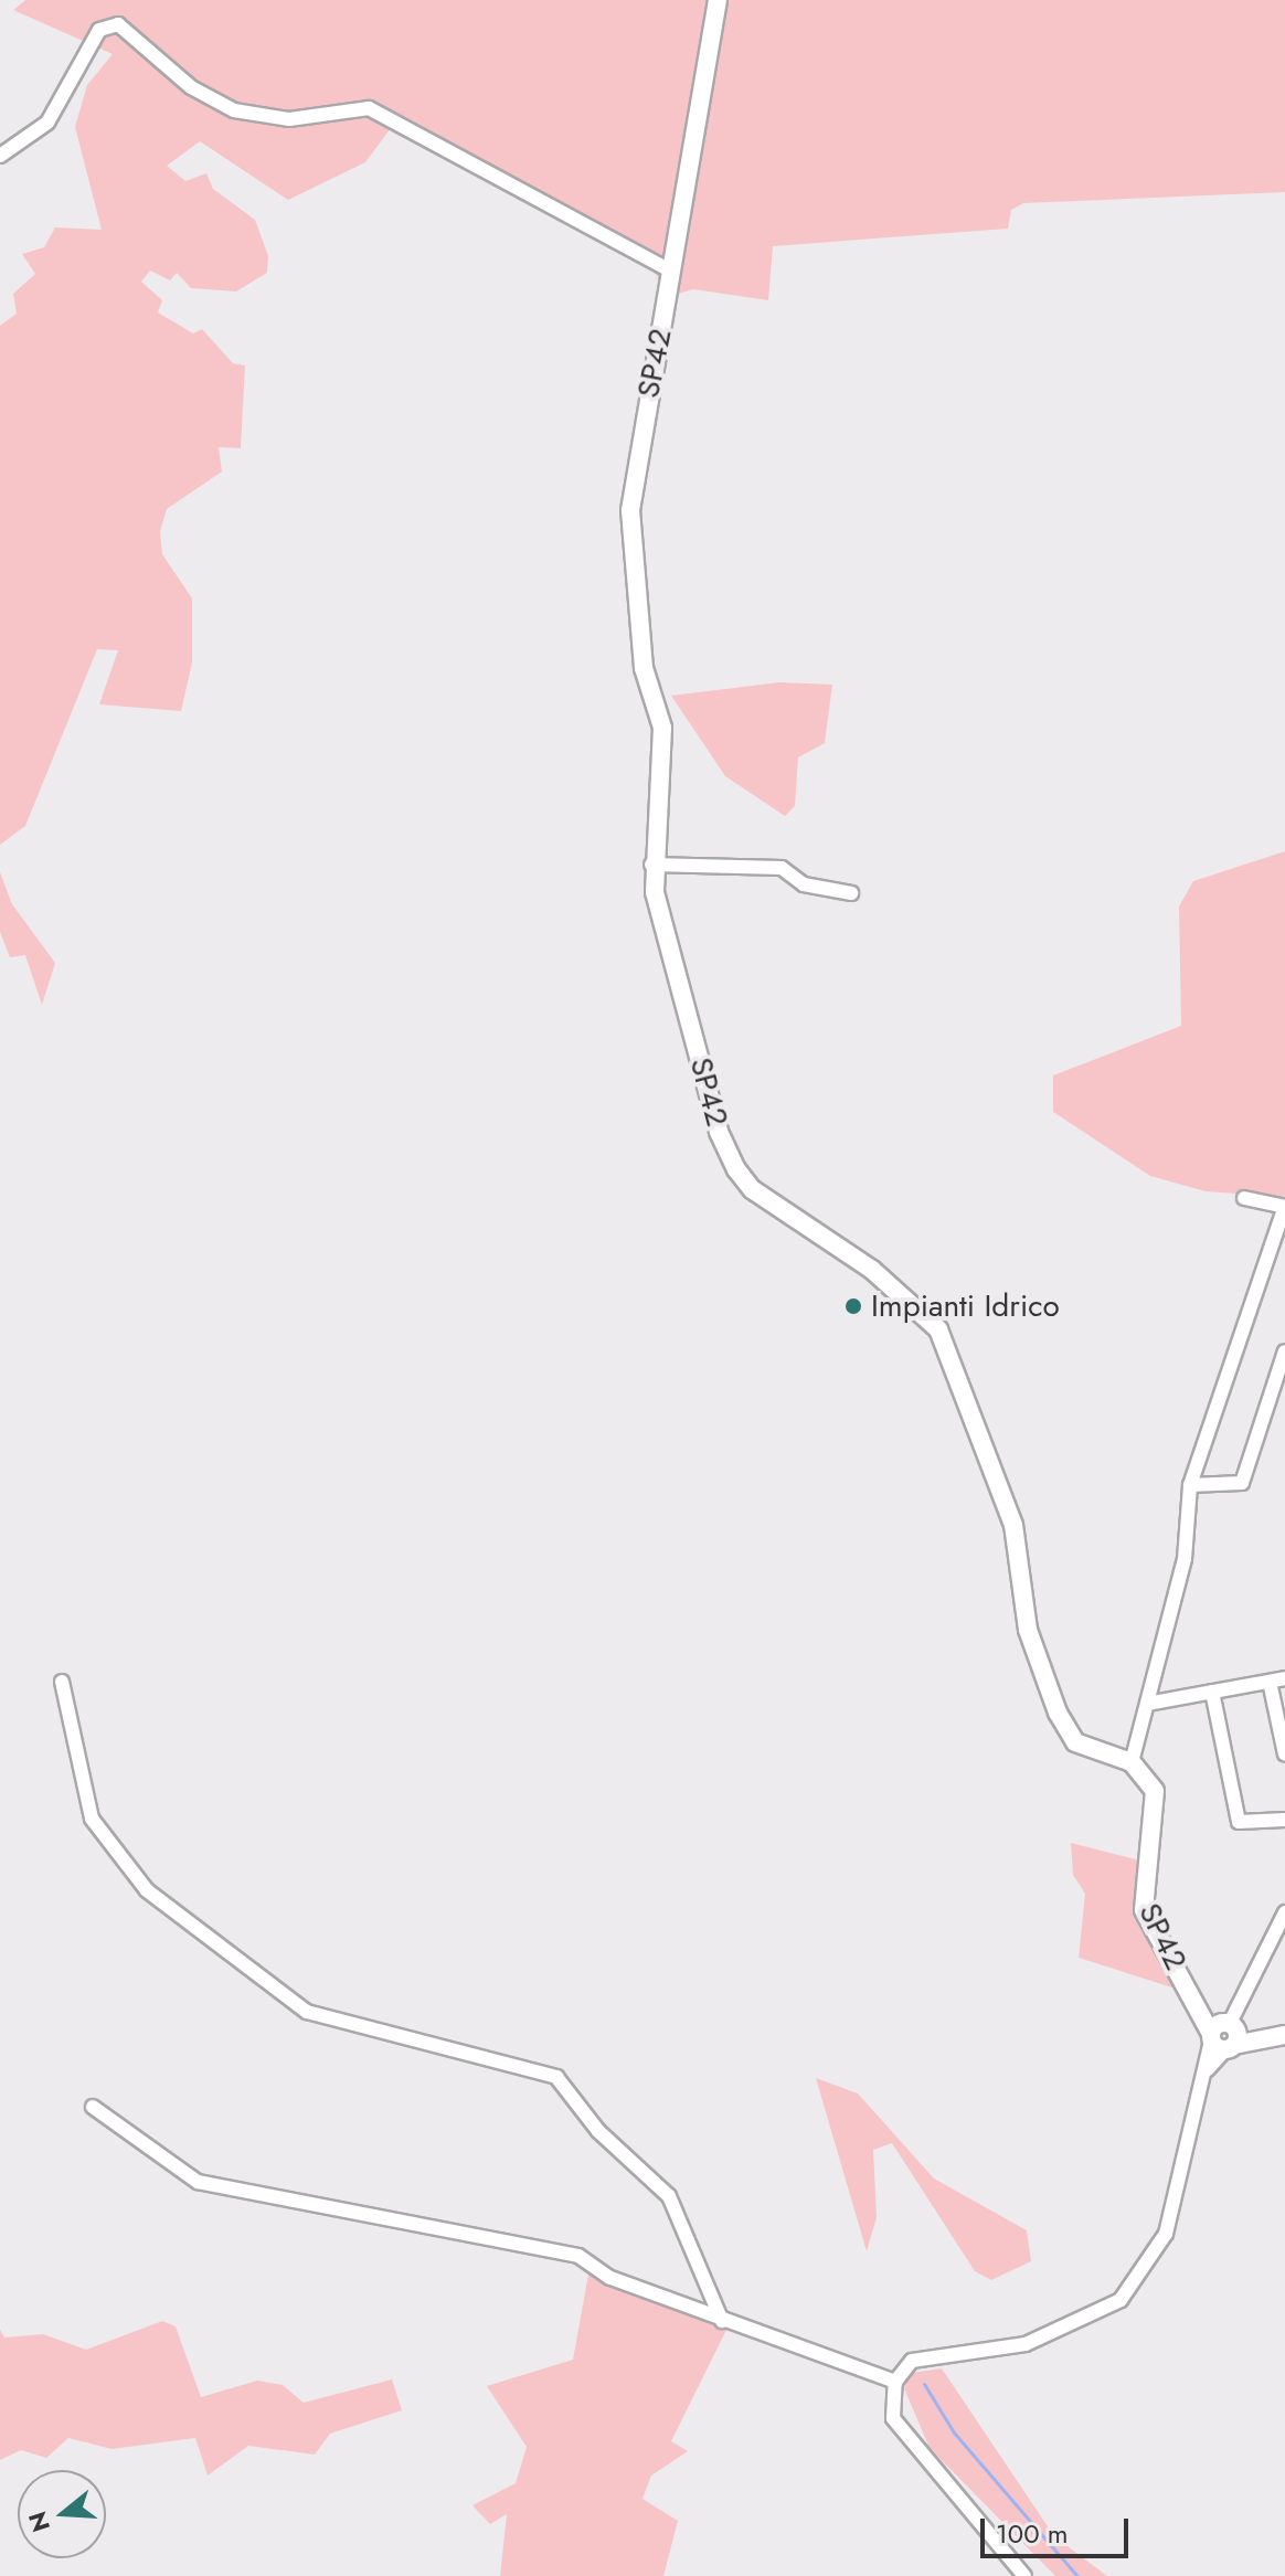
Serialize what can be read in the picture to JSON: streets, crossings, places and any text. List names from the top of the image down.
{
  "streets": {
    "main road": ["SP42"]
  },
  "places": ["Impianti Idrico"],
  "scale_bar": "100 m",
  "north": "left"
}
